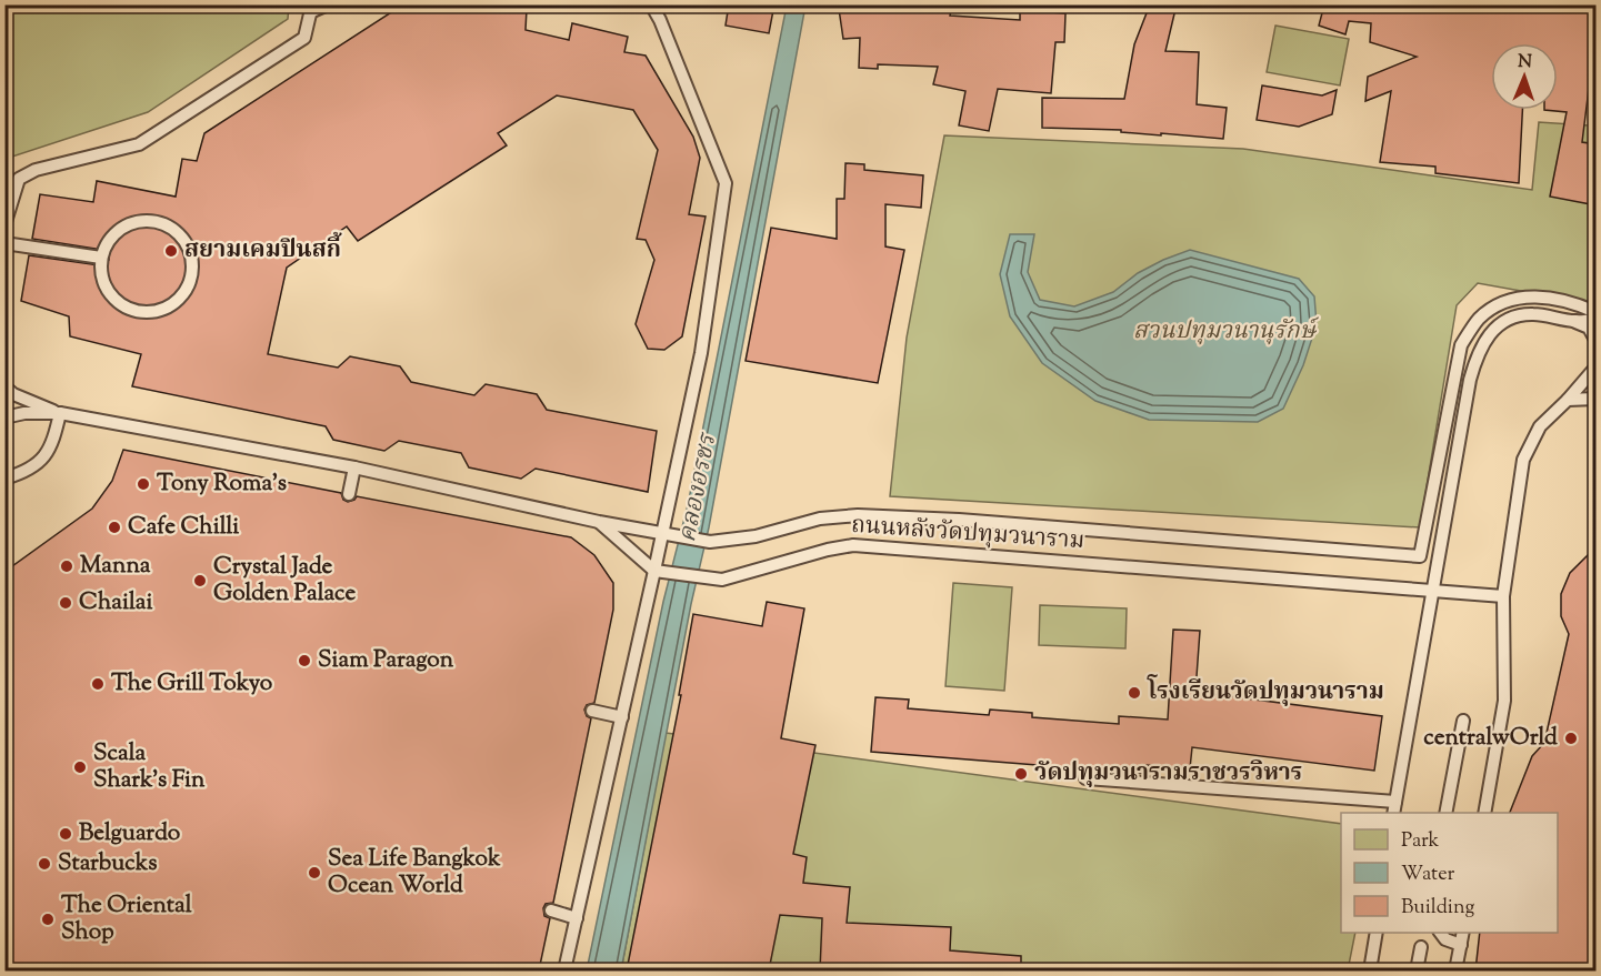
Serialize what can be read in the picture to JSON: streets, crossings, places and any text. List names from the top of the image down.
{
  "streets": {
    "lane": ["ถนนหลังวัดปทุมวนาราม"]
  },
  "water": ["คลองอรชร"],
  "parks": ["สวนปทุมวนานุรักษ์"],
  "places": [
    "สยามเคมปินสกี้",
    "Tony Roma's",
    "Cafe Chilli",
    "Manna",
    "Crystal Jade Golden Palace",
    "Chailai",
    "Siam Paragon",
    "The Grill Tokyo",
    "โรงเรียนวัดปทุมวนาราม",
    "centralwOrld",
    "Scala Shark's Fin",
    "วัดปทุมวนารามราชวรวิหาร",
    "Belguardo",
    "Starbucks",
    "Sea Life Bangkok Ocean World",
    "The Oriental Shop"
  ],
  "legend": ["Park", "Water", "Building"],
  "north": "top"
}
